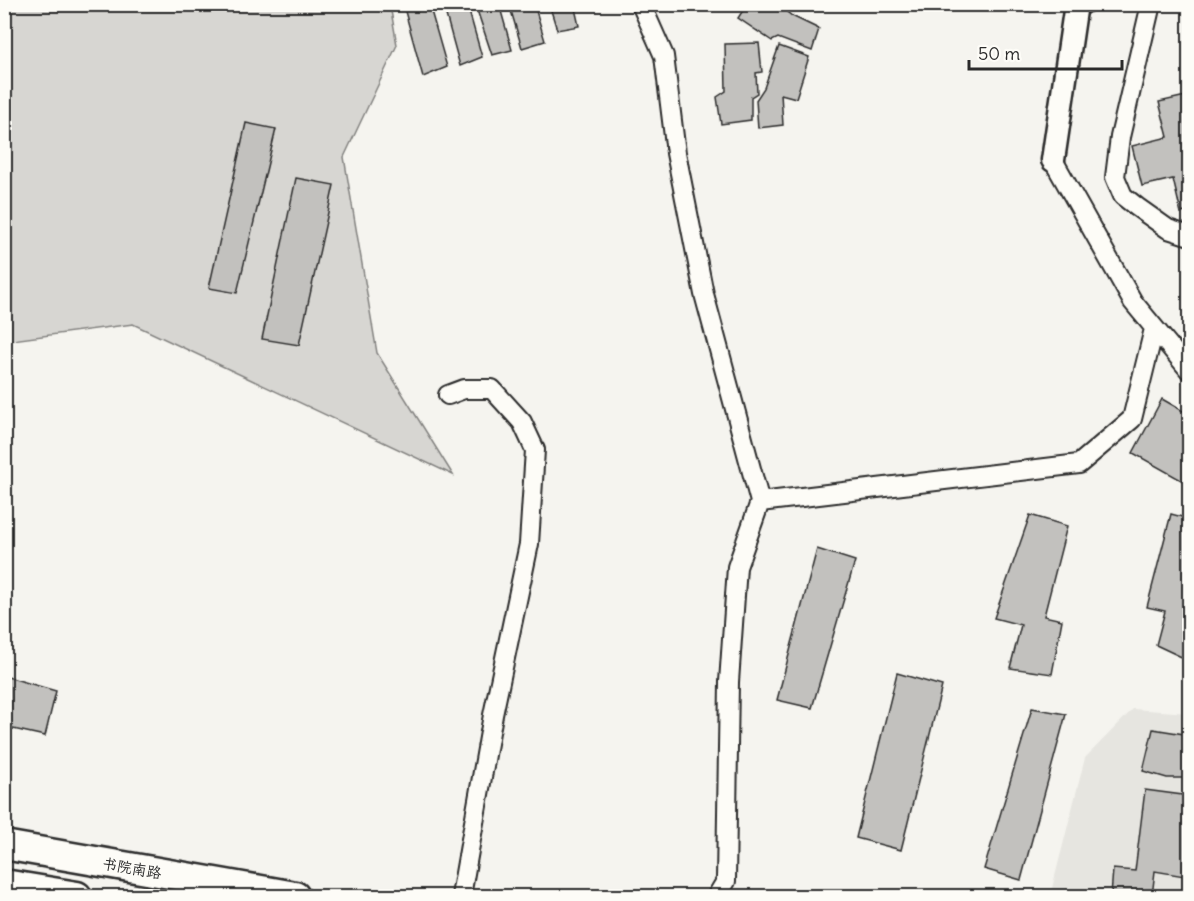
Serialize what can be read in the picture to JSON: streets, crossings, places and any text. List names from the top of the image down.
{
  "streets": {
    "main road": ["书院南路"]
  },
  "scale_bar": "50 m"
}
